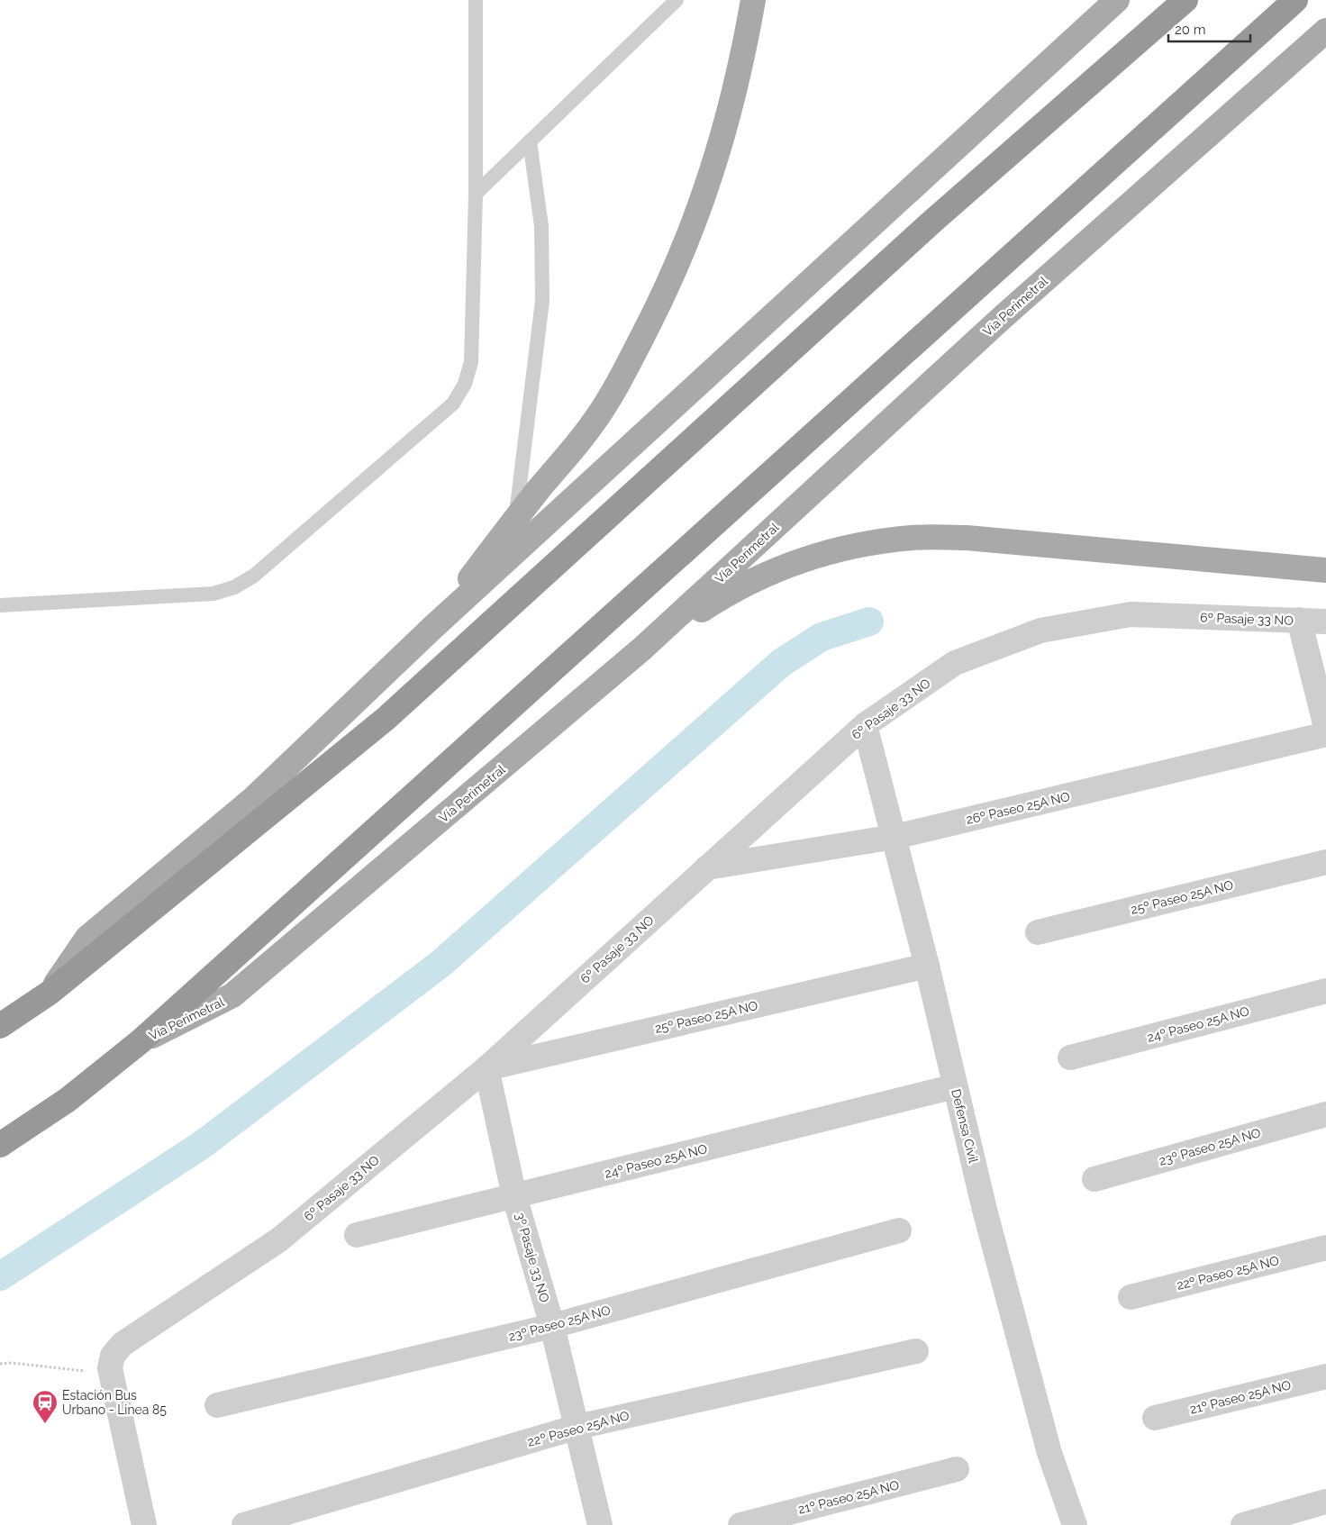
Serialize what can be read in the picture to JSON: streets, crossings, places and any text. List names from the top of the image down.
{
  "streets": {
    "highway": ["Vía Perimetral"],
    "street": [
      "6º Pasaje 33 NO",
      "26º Paseo 25A NO",
      "25º Paseo 25A NO",
      "24º Paseo 25A NO",
      "Defensa Civil",
      "23º Paseo 25A NO",
      "3º Pasaje 33 NO",
      "22º Paseo 25A NO",
      "21º Paseo 25A NO"
    ]
  },
  "crossings": [
    ["6º Pasaje 33 NO", "26º Paseo 25A NO"],
    ["6º Pasaje 33 NO", "25º Paseo 25A NO"],
    ["6º Pasaje 33 NO", "Defensa Civil"],
    ["6º Pasaje 33 NO", "3º Pasaje 33 NO"],
    ["26º Paseo 25A NO", "Defensa Civil"],
    ["25º Paseo 25A NO", "Defensa Civil"],
    ["25º Paseo 25A NO", "3º Pasaje 33 NO"],
    ["24º Paseo 25A NO", "Defensa Civil"],
    ["24º Paseo 25A NO", "3º Pasaje 33 NO"],
    ["23º Paseo 25A NO", "3º Pasaje 33 NO"],
    ["3º Pasaje 33 NO", "22º Paseo 25A NO"]
  ],
  "places": {
    "station": ["Estación Bus Urbano - Linea 85"]
  },
  "scale_bar": "20 m"
}
